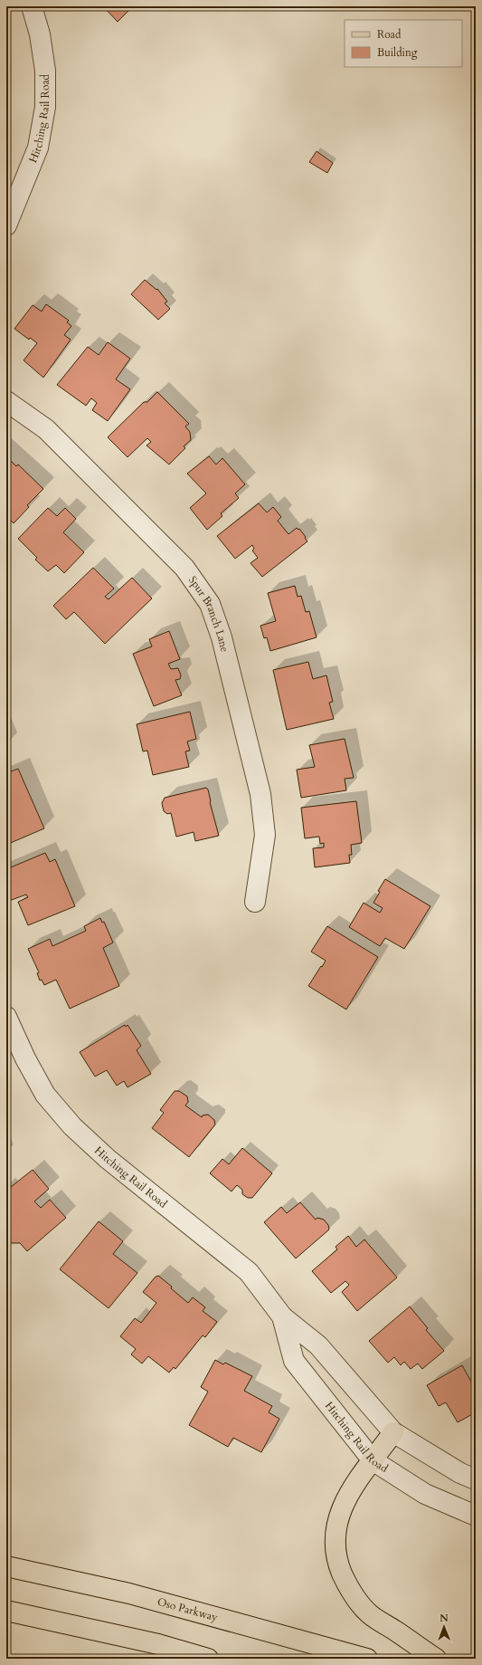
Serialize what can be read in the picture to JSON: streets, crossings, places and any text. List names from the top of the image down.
{
  "streets": {
    "main road": ["Oso Parkway"],
    "street": ["Hitching Rail Road", "Spur Branch Lane"]
  },
  "legend": ["Road", "Building"],
  "north": "top"
}
